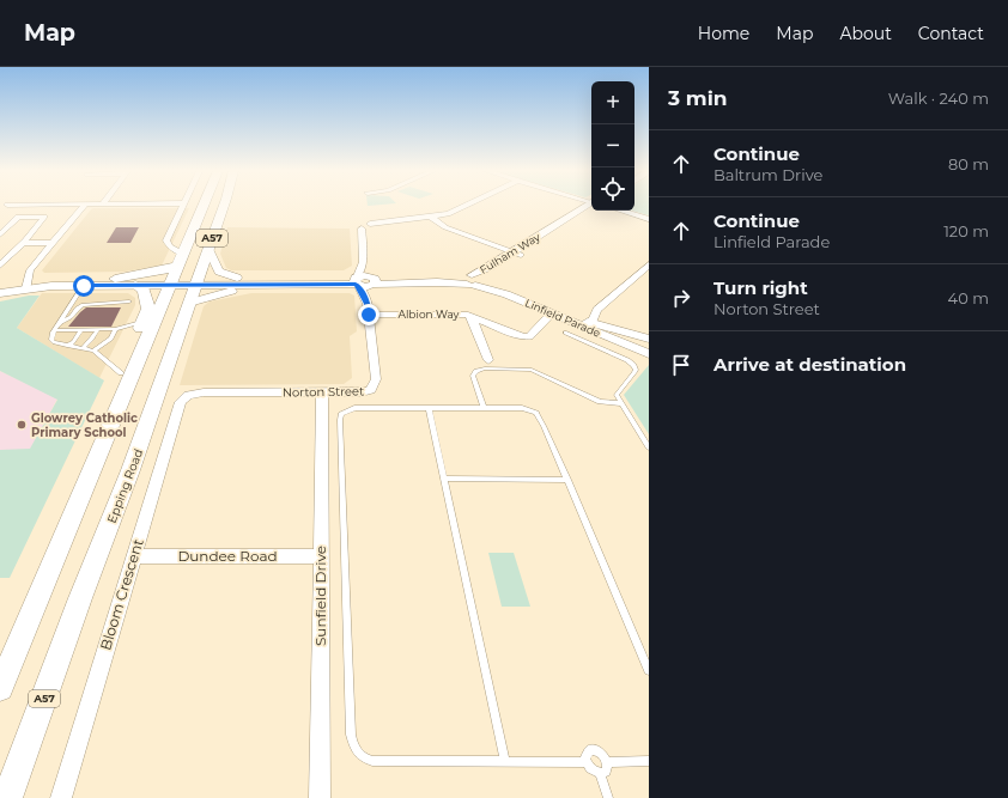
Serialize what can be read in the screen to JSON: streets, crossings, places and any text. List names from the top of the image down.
{
  "streets": {
    "main road": ["A57", "Epping Road"],
    "street": [
      "Fulham Way",
      "Albion Way",
      "Linfield Parade",
      "Norton Street",
      "Dundee Road",
      "Bloom Crescent",
      "Sunfield Drive"
    ]
  },
  "crossings": [
    ["Fulham Way", "Linfield Parade"],
    ["Albion Way", "Norton Street"],
    ["Linfield Parade", "Norton Street"],
    ["Norton Street", "Bloom Crescent"],
    ["Norton Street", "Sunfield Drive"],
    ["Dundee Road", "Bloom Crescent"],
    ["Dundee Road", "Sunfield Drive"]
  ],
  "places": ["Glowrey Catholic Primary School"],
  "page": {
    "header": "Map",
    "nav": [
      "Home",
      "Map",
      "About",
      "Contact"
    ],
    "heading": ["3 min", "Walk · 240 m"],
    "map_buttons": ["+", "−"],
    "list": [
      ["Continue", "Baltrum Drive", "80 m"],
      ["Continue", "Linfield Parade", "120 m"],
      ["Turn right", "Norton Street", "40 m"],
      "Arrive at destination"
    ]
  }
}
